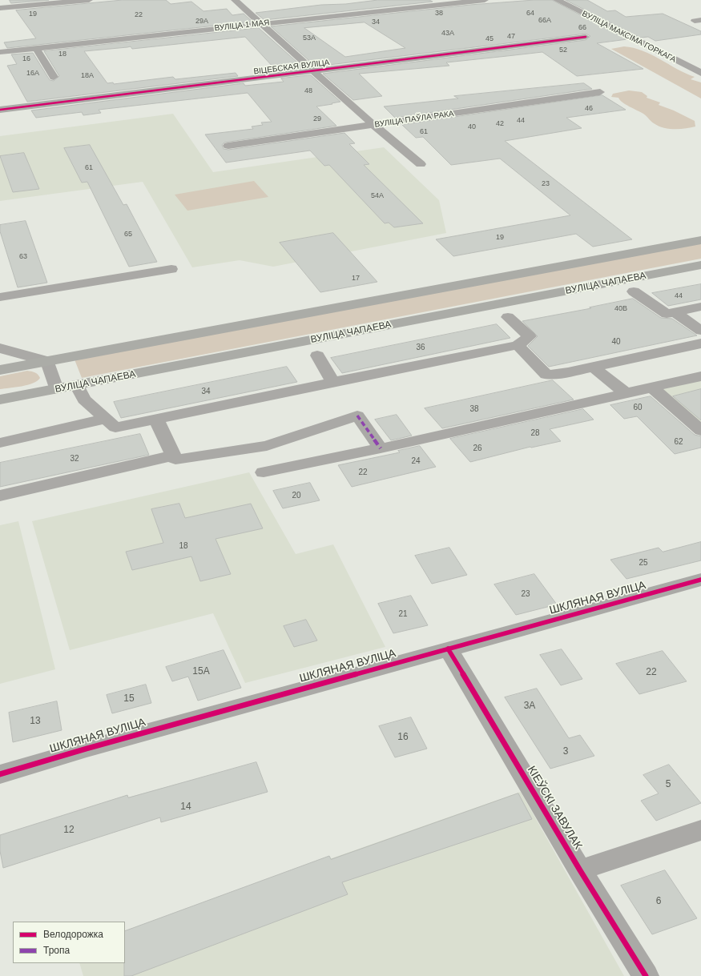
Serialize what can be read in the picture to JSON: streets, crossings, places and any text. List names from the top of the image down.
{
  "streets": {
    "main road": ["ВУЛІЦА ЧАПАЕВА"],
    "street": [
      "ВУЛІЦА 1 МАЯ",
      "ВУЛІЦА МАКСІМА ГОРКАГА",
      "ВІЦЕБСКАЯ ВУЛІЦА",
      "ВУЛІЦА ПАЎЛА РАКА",
      "ШКЛЯНАЯ ВУЛІЦА",
      "КІЕЎСКІ ЗАВУЛАК"
    ]
  },
  "crossings": [
    ["ШКЛЯНАЯ ВУЛІЦА", "КІЕЎСКІ ЗАВУЛАК"]
  ],
  "house_numbers": [
    "38",
    "64",
    "19",
    "22",
    "66А",
    "29А",
    "34",
    "66",
    "43А",
    "47",
    "53А",
    "45",
    "52",
    "18",
    "16",
    "16А",
    "18А",
    "48",
    "46",
    "29",
    "44",
    "42",
    "40",
    "61",
    "61",
    "23",
    "54А",
    "65",
    "19",
    "63",
    "17",
    "44",
    "40В",
    "40",
    "36",
    "34",
    "60",
    "38",
    "28",
    "62",
    "26",
    "32",
    "24",
    "22",
    "20",
    "18",
    "25",
    "23",
    "21",
    "15А",
    "22",
    "15",
    "3А",
    "13",
    "16",
    "3",
    "5",
    "14",
    "12",
    "6"
  ],
  "legend": ["Велодорожка", "Тропа"]
}
